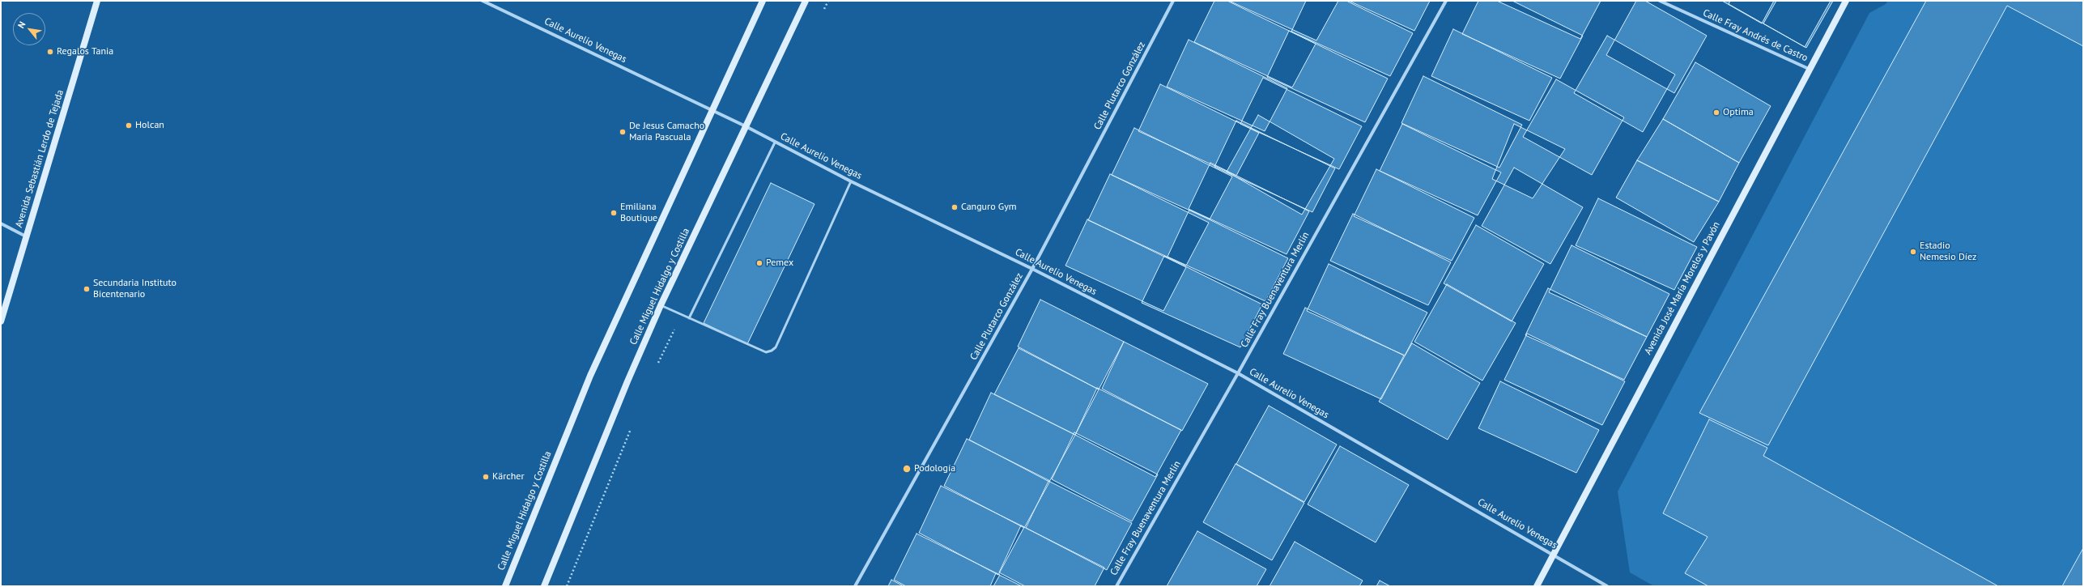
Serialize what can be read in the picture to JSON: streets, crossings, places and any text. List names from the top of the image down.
{
  "streets": {
    "main road": ["Avenida Sebastián Lerdo de Tejada", "Calle Miguel Hidalgo y Costilla", "Avenida José María Morelos y Pavón"],
    "street": [
      "Calle Fray Andrés de Castro",
      "Calle Aurelio Venegas",
      "Calle Plutarco González",
      "Calle Fray Buenaventura Merlín"
    ]
  },
  "crossings": [
    ["Calle Fray Andrés de Castro", "Avenida José María Morelos y Pavón"],
    ["Calle Aurelio Venegas", "Calle Plutarco González"],
    ["Calle Aurelio Venegas", "Calle Miguel Hidalgo y Costilla"],
    ["Calle Aurelio Venegas", "Avenida José María Morelos y Pavón"],
    ["Calle Aurelio Venegas", "Calle Fray Buenaventura Merlín"]
  ],
  "places": [
    "Regalos Tania",
    "Optima",
    "Holcan",
    "De Jesus Camacho Maria Pascuala",
    "Canguro Gym",
    "Emiliana Boutique",
    "Estadio Nemesio Díez",
    "Pemex",
    "Secundaria Instituto Bicentenario",
    "Podología",
    "Kärcher"
  ],
  "north": "top left"
}
